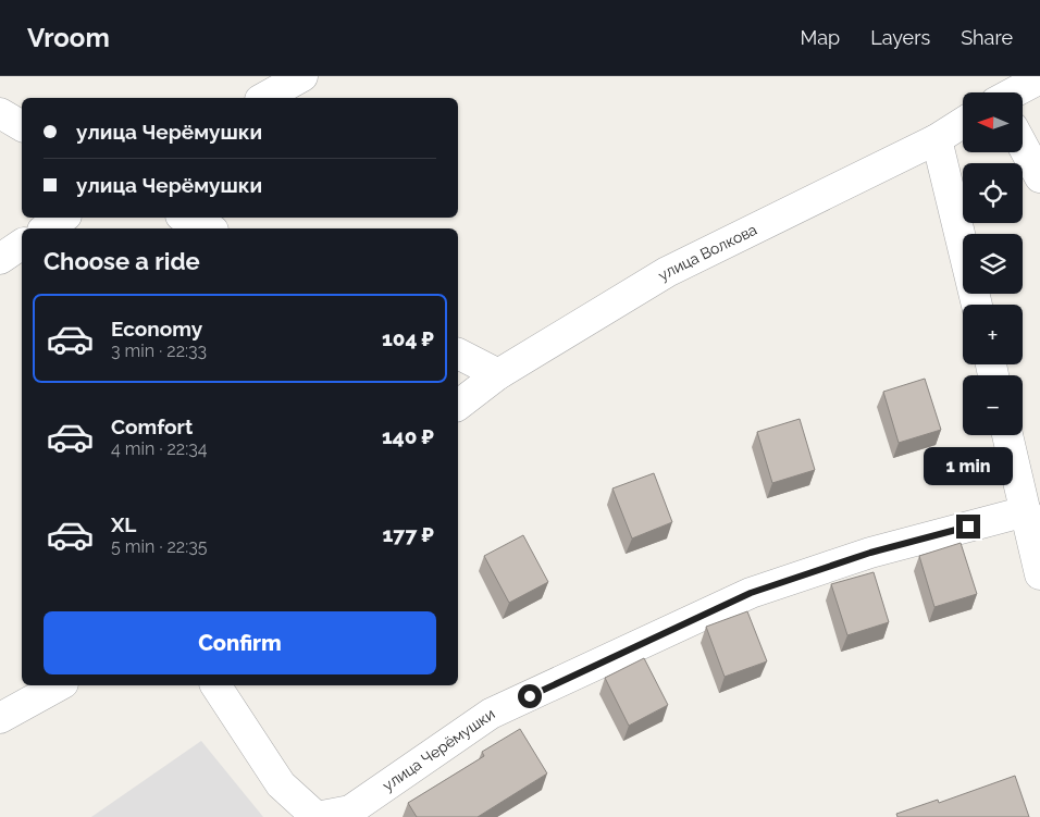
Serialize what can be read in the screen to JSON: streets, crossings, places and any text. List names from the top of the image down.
{
  "streets": {
    "street": ["улица Волкова", "улица Черёмушки"]
  },
  "north": "left",
  "page": {
    "header": "Vroom",
    "nav": ["Map", "Layers", "Share"],
    "map_buttons": ["+", "−"],
    "banner": ["улица Черёмушки", "улица Черёмушки"],
    "heading": "Choose a ride",
    "list": [
      {
        "name": "Economy",
        "note": "3 min · 22:33",
        "value": "104 ₽"
      },
      {
        "name": "Comfort",
        "note": "4 min · 22:34",
        "value": "140 ₽"
      },
      {
        "name": "XL",
        "note": "5 min · 22:35",
        "value": "177 ₽"
      }
    ],
    "bubble": "1 min",
    "buttons": "Confirm"
  }
}
